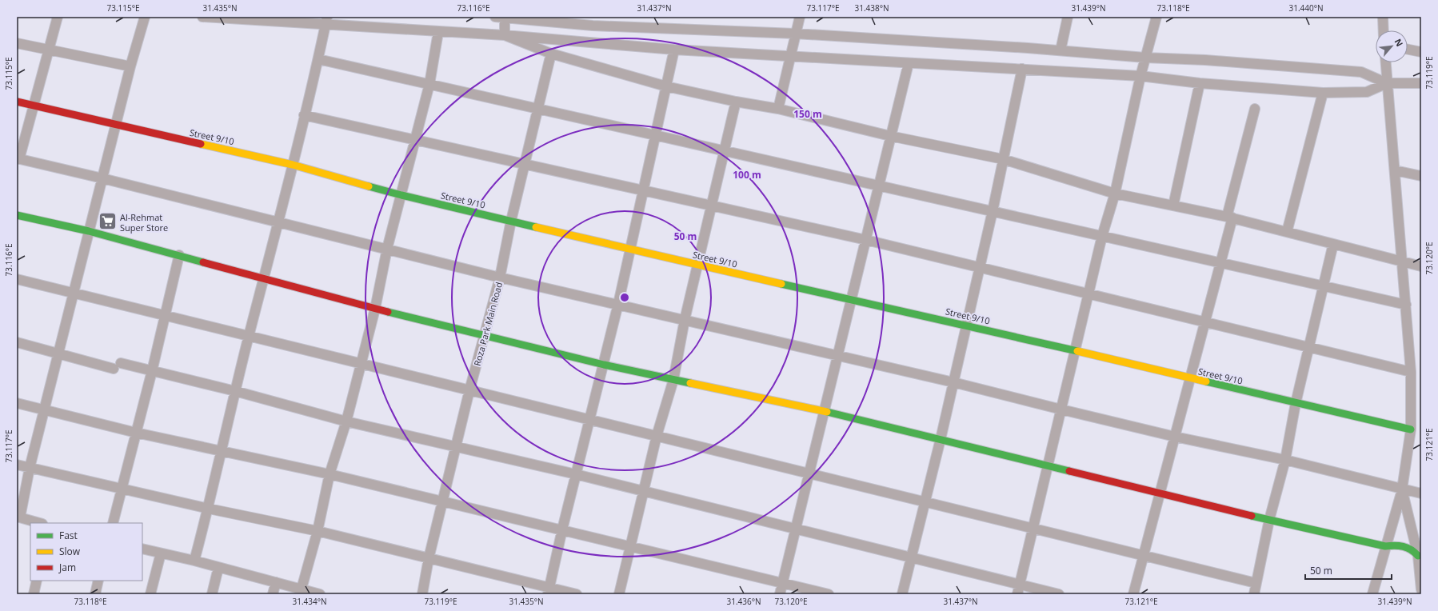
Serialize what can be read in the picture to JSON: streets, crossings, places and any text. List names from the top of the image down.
{
  "streets": {
    "street": ["Street 9/10", "Roza Park Main Road"]
  },
  "crossings": [
    ["Street 9/10", "Roza Park Main Road"]
  ],
  "places": {
    "supermarket": ["Al-Rehmat Super Store"]
  },
  "legend": ["Fast", "Slow", "Jam"],
  "scale_bar": "50 m",
  "north": "top right",
  "coordinates": [
    "73.115°E",
    "31.435°N",
    "73.116°E",
    "31.437°N",
    "73.117°E",
    "31.438°N",
    "31.439°N",
    "73.118°E",
    "31.440°N",
    "73.119°E",
    "73.120°E",
    "73.121°E",
    "31.434°N",
    "31.436°N"
  ],
  "rings": ["150 m", "100 m", "50 m"]
}
